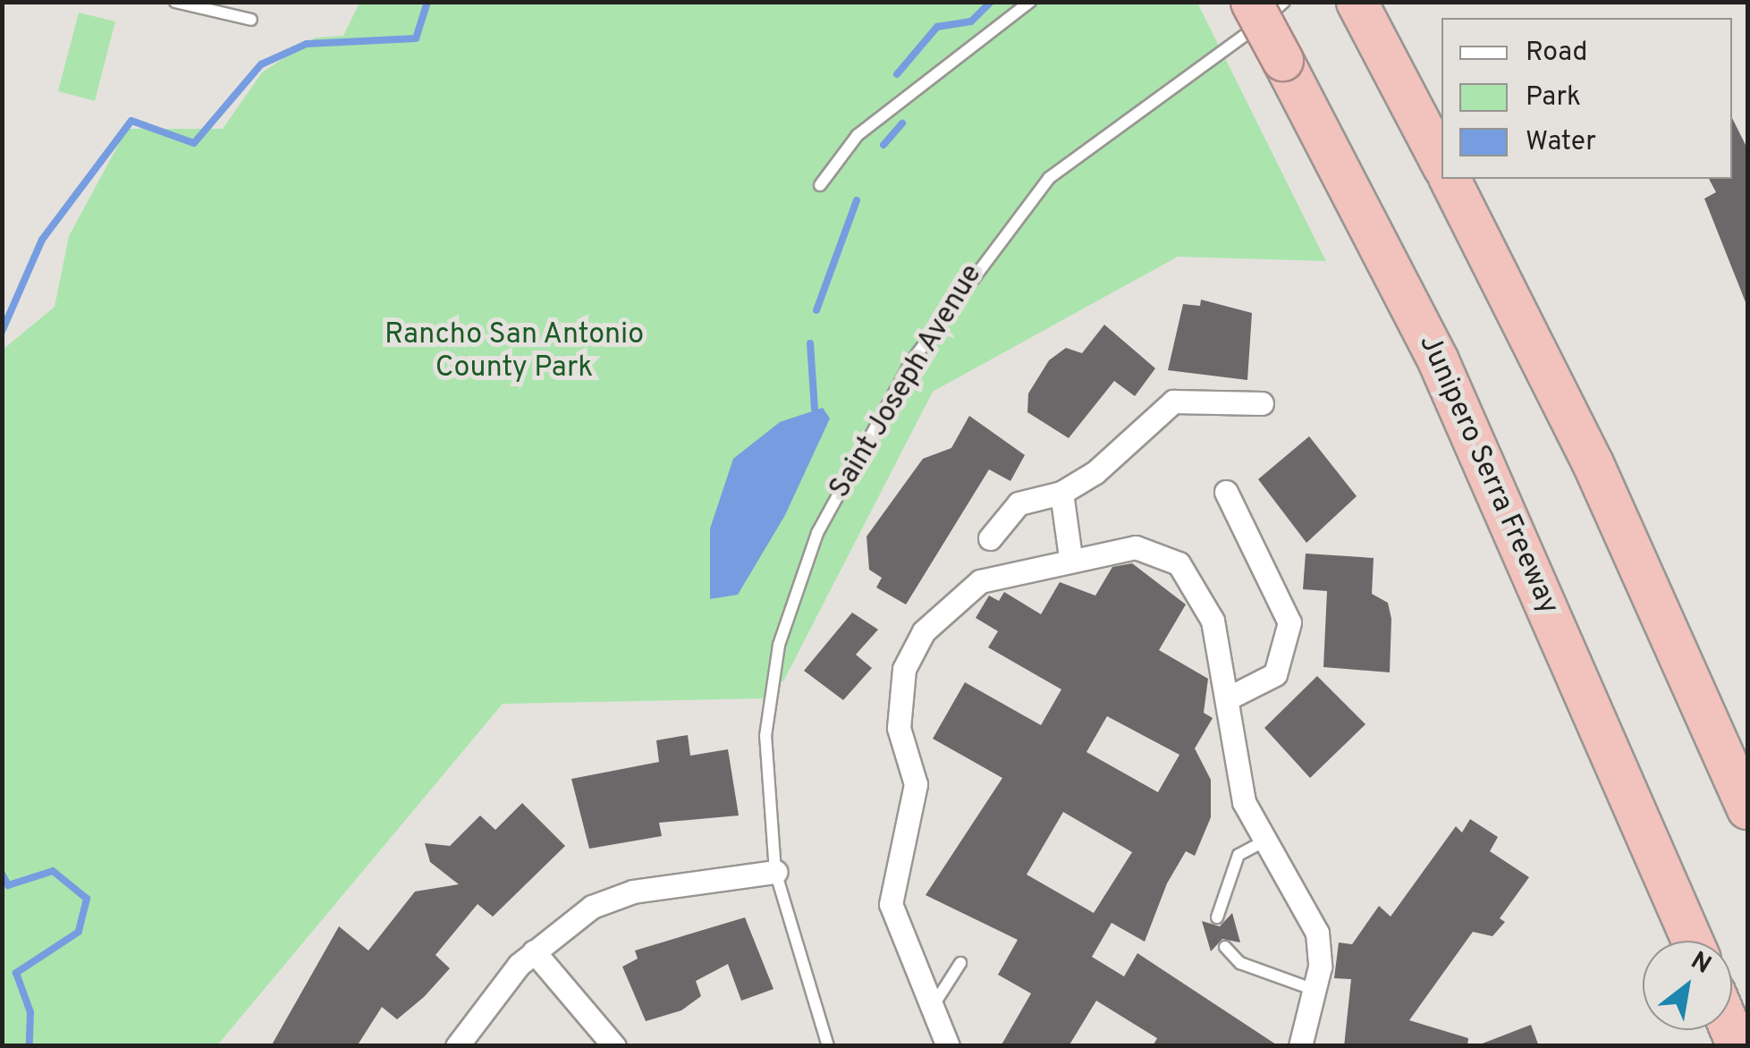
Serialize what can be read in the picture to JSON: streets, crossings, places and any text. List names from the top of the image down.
{
  "streets": {
    "highway": ["Junipero Serra Freeway"],
    "lane": ["Saint Joseph Avenue"]
  },
  "parks": ["Rancho San Antonio County Park"],
  "legend": ["Road", "Park", "Water"],
  "north": "top right"
}
